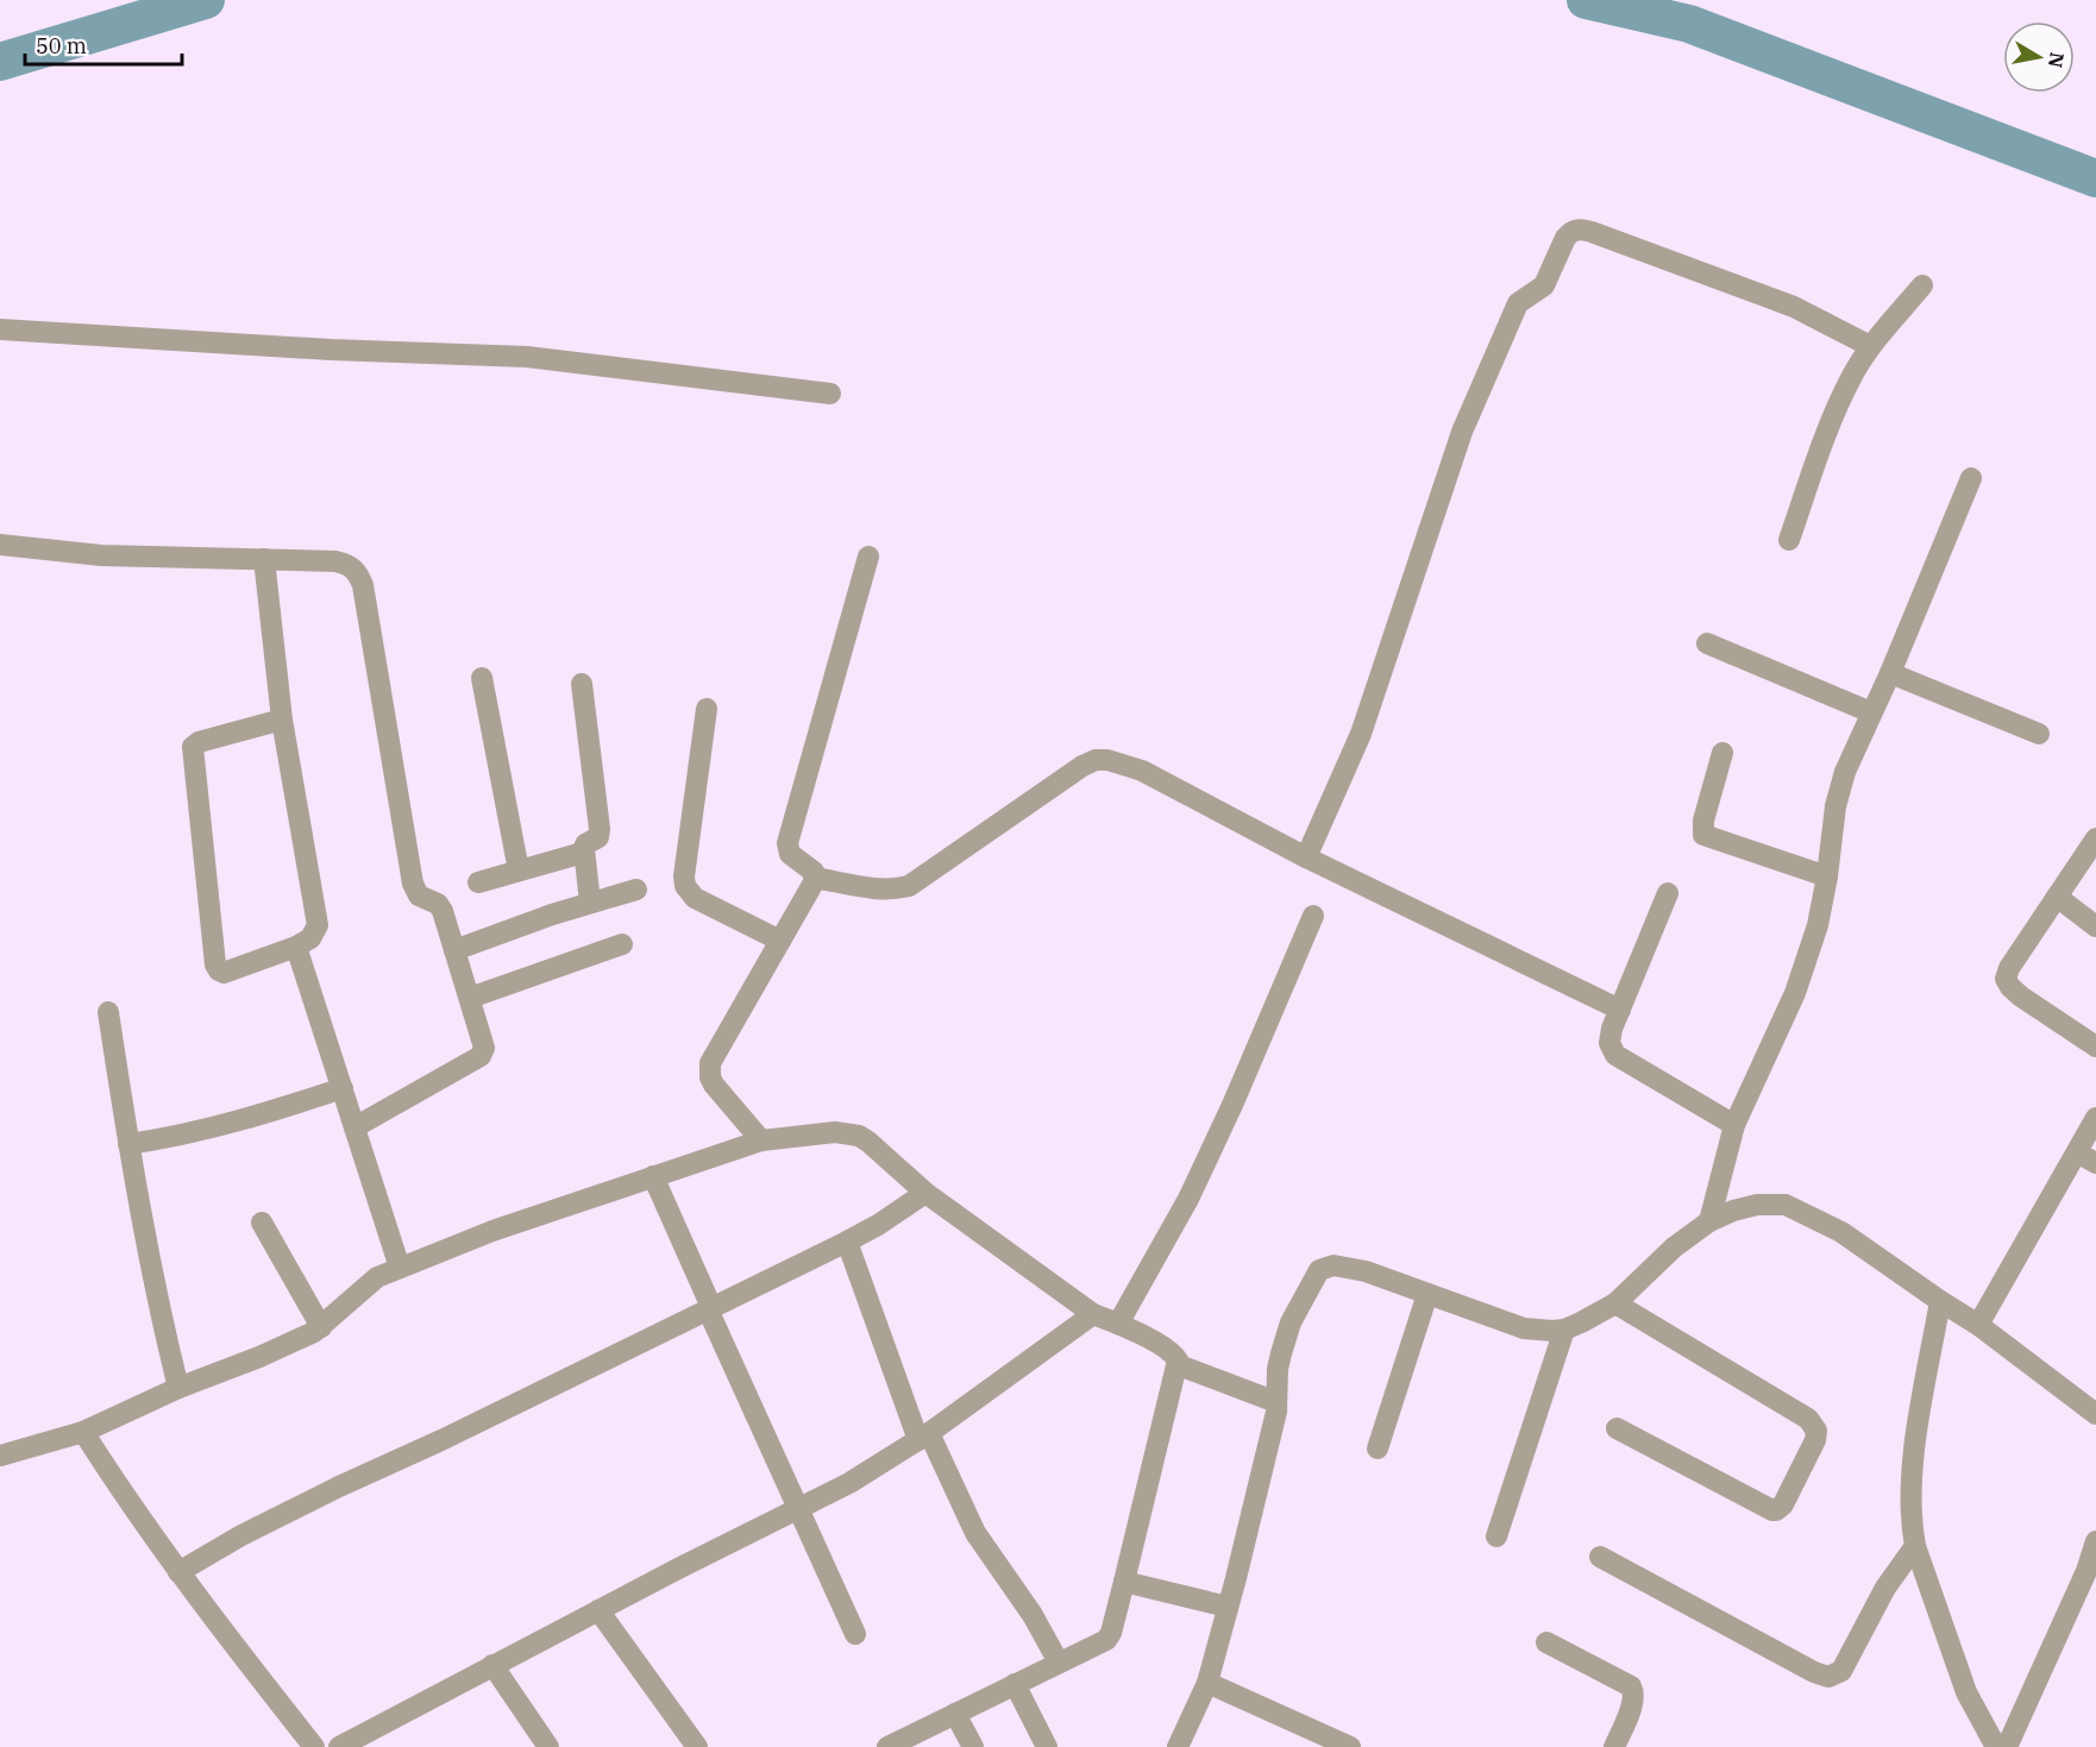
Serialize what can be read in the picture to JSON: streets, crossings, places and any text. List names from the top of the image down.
{
  "scale_bar": "50 m",
  "north": "right"
}
